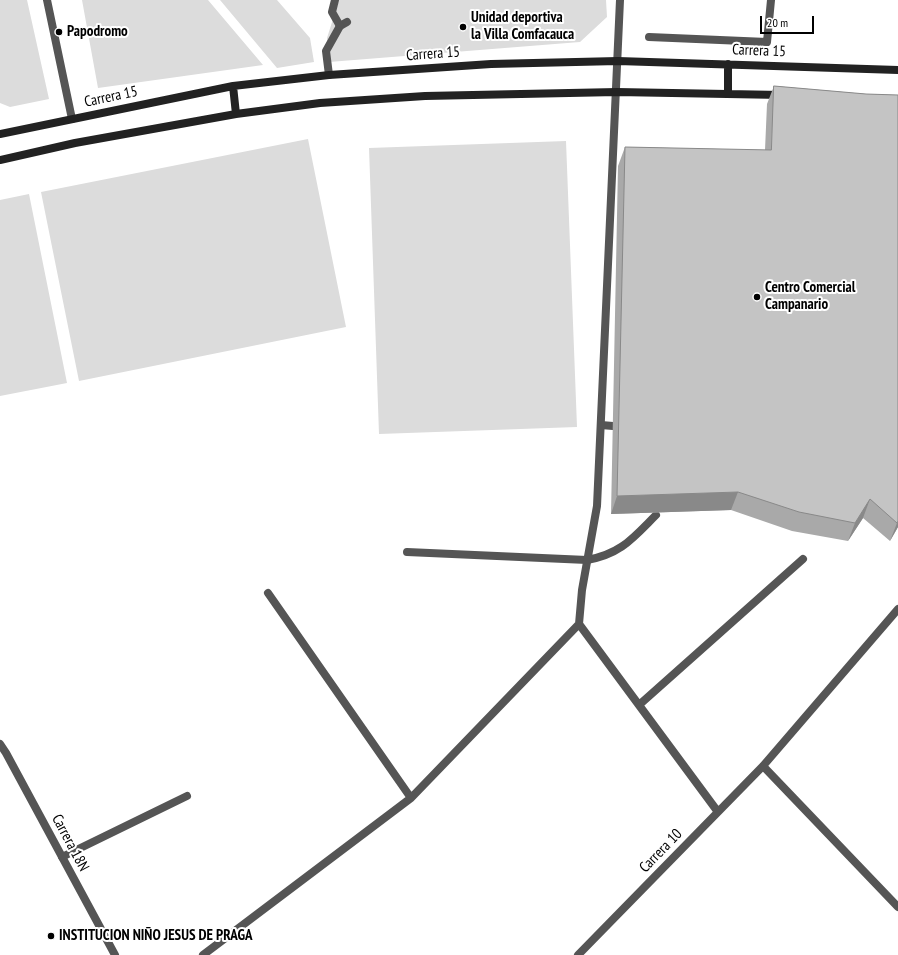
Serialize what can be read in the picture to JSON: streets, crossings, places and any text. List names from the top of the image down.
{
  "streets": {
    "main road": ["Carrera 15"],
    "street": ["Carrera 18N", "Carrera 10"]
  },
  "places": [
    "Unidad deportiva la Villa Comfacauca",
    "Papodromo",
    "Centro Comercial Campanario",
    "INSTITUCION NIÑO JESUS DE PRAGA"
  ],
  "scale_bar": "20 m"
}
